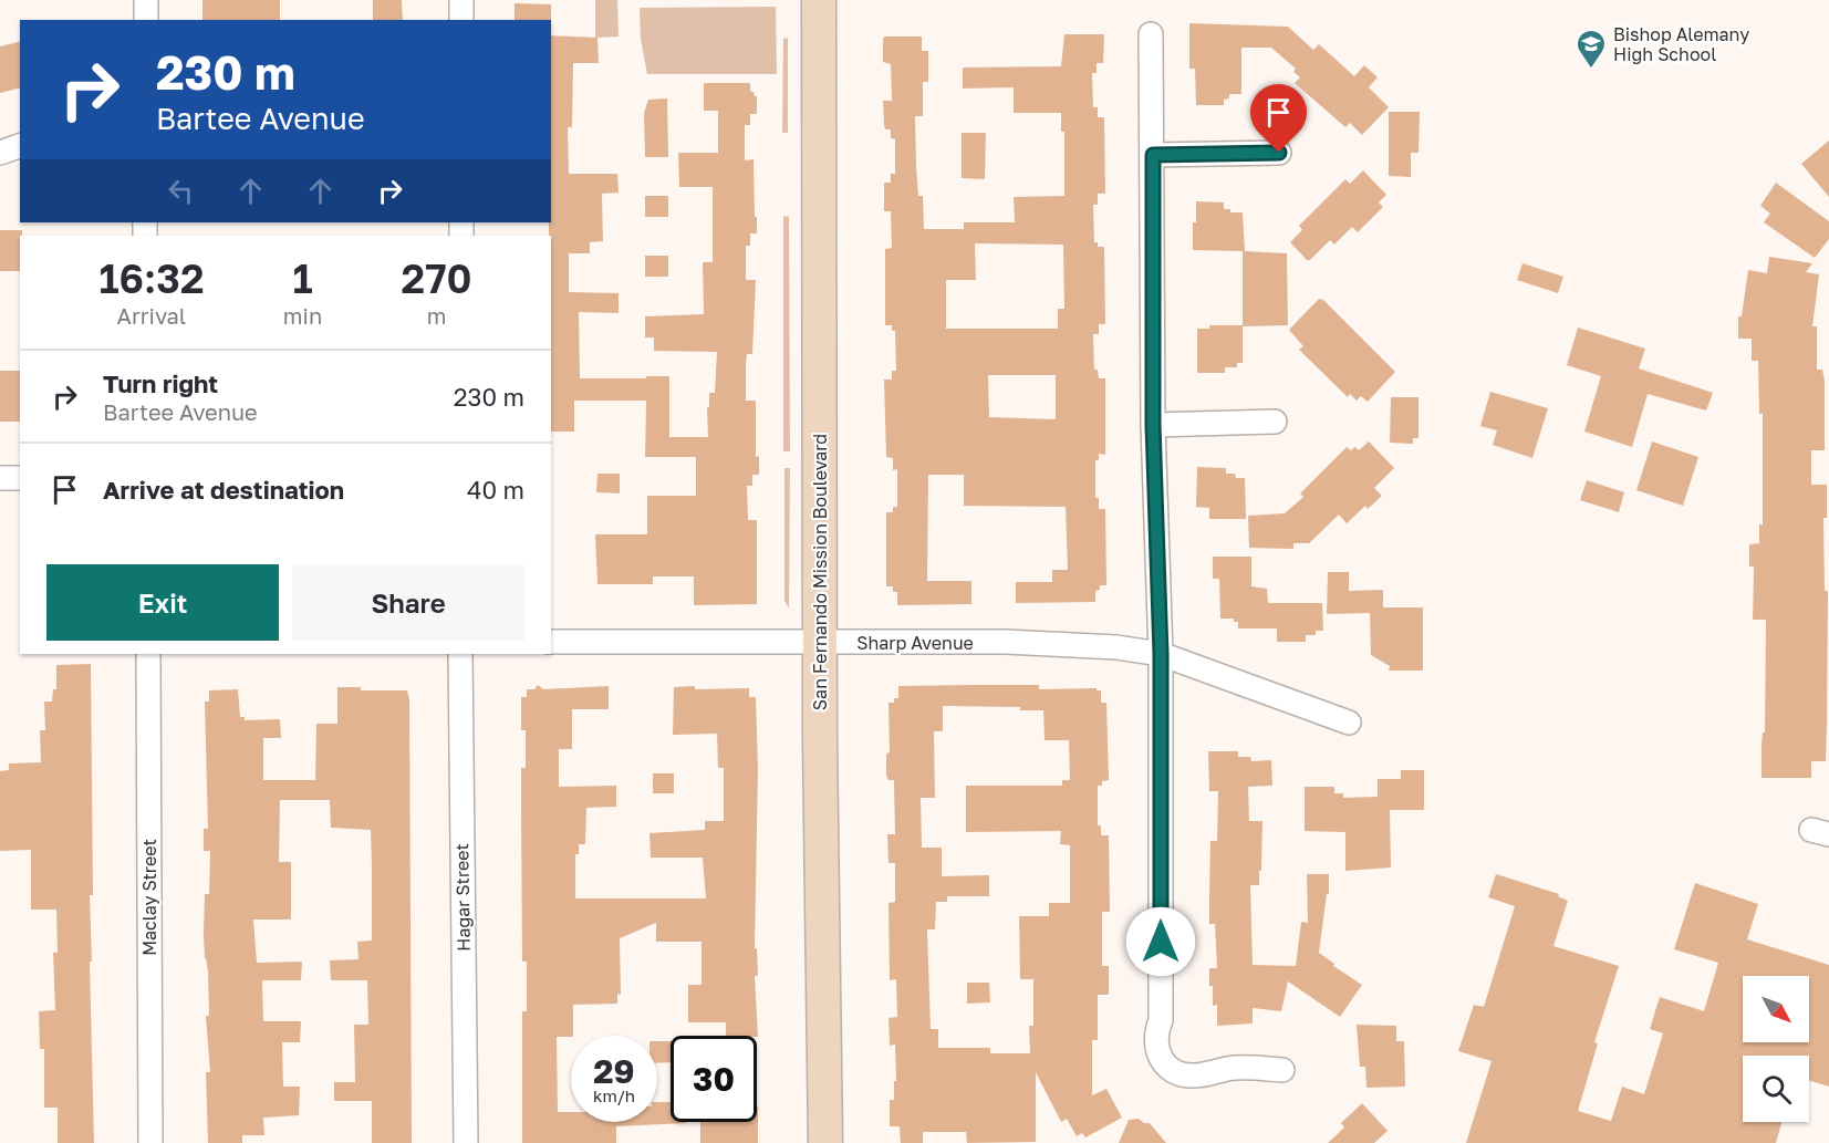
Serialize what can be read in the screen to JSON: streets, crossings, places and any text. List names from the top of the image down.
{
  "streets": {
    "main road": ["San Fernando Mission Boulevard"],
    "street": ["Sharp Avenue", "Maclay Street", "Hagar Street"]
  },
  "crossings": [
    ["San Fernando Mission Boulevard", "Sharp Avenue"]
  ],
  "places": {
    "school or university": ["Bishop Alemany High School"]
  },
  "north": "bottom right",
  "page": {
    "turn": ["230 m", "Bartee Avenue"],
    "eta": [
      "16:32",
      "Arrival",
      "1",
      "min",
      "270",
      "m"
    ],
    "list": [
      {
        "name": "Turn right",
        "note": "Bartee Avenue",
        "value": "230 m"
      },
      {
        "name": "Arrive at destination",
        "value": "40 m"
      }
    ],
    "buttons": ["Exit", "Share"],
    "speed": "29 km/h",
    "limit": "30"
  }
}
